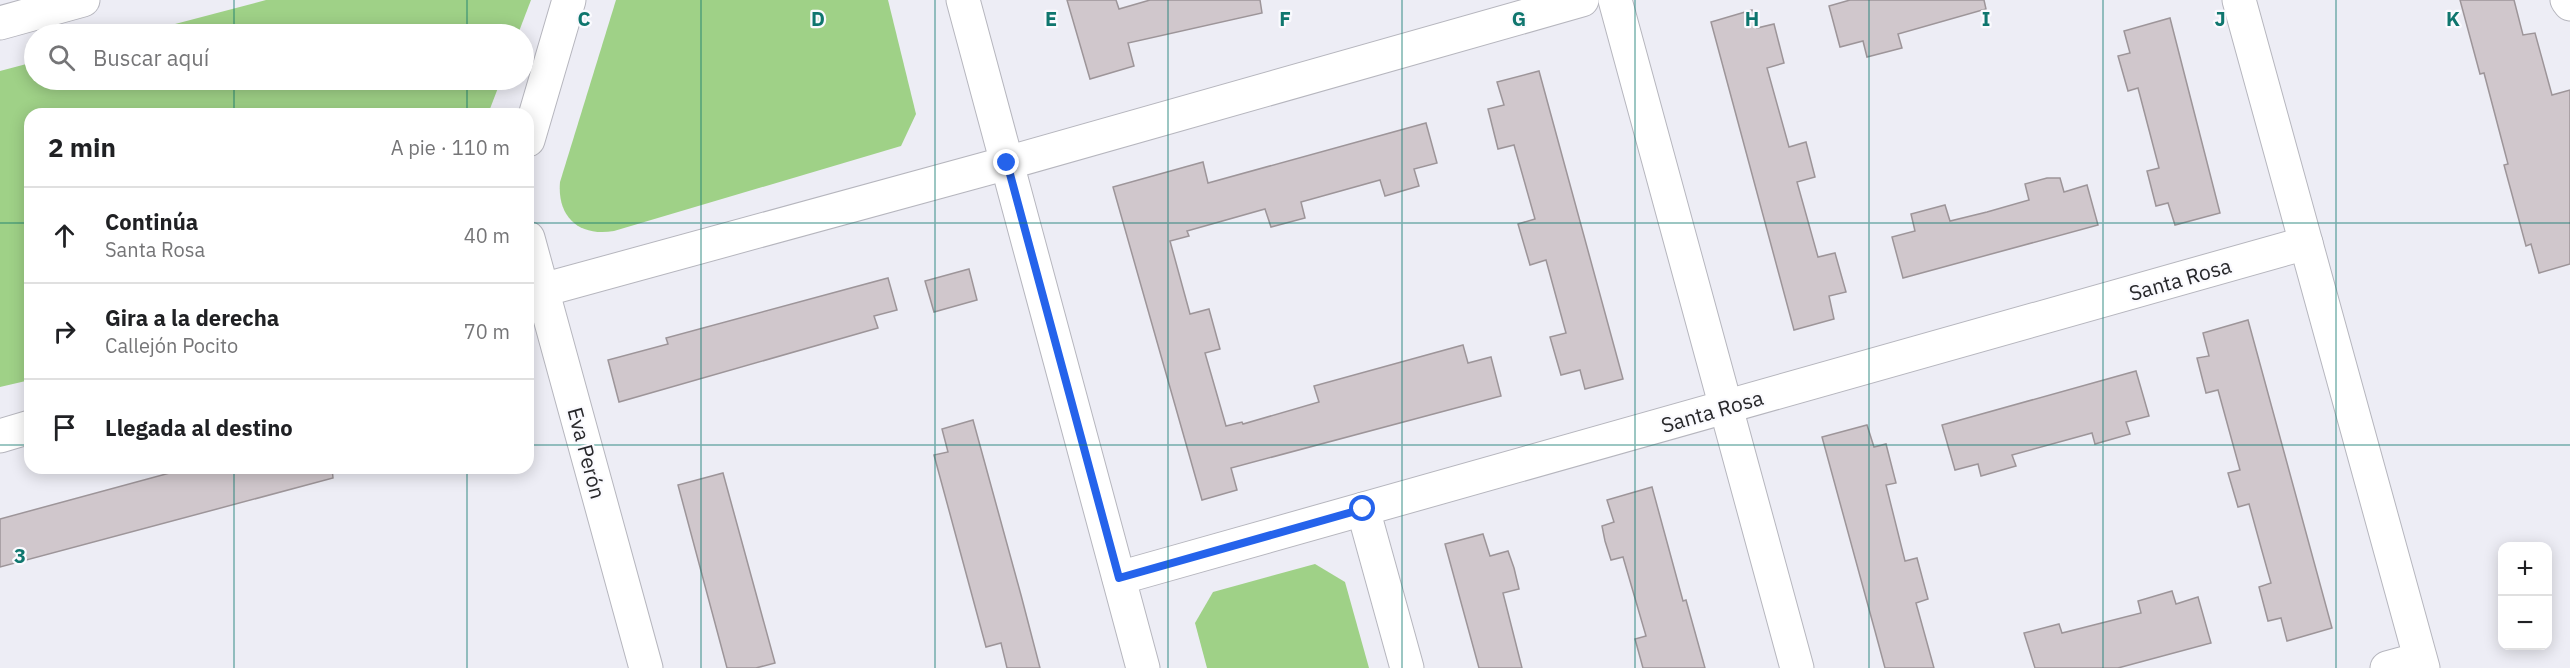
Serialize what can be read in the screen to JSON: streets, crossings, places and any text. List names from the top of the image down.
{
  "streets": {
    "street": ["Santa Rosa", "Eva Perón"]
  },
  "page": {
    "search": "Buscar aquí",
    "heading": ["2 min", "A pie · 110 m"],
    "list": [
      ["Continúa", "Santa Rosa", "40 m"],
      ["Gira a la derecha", "Callejón Pocito", "70 m"],
      "Llegada al destino"
    ],
    "map_buttons": ["+", "−"]
  },
  "grid": {
    "columns": [
      "C",
      "D",
      "E",
      "F",
      "G",
      "H",
      "I",
      "J",
      "K"
    ],
    "rows": ["3"]
  }
}
